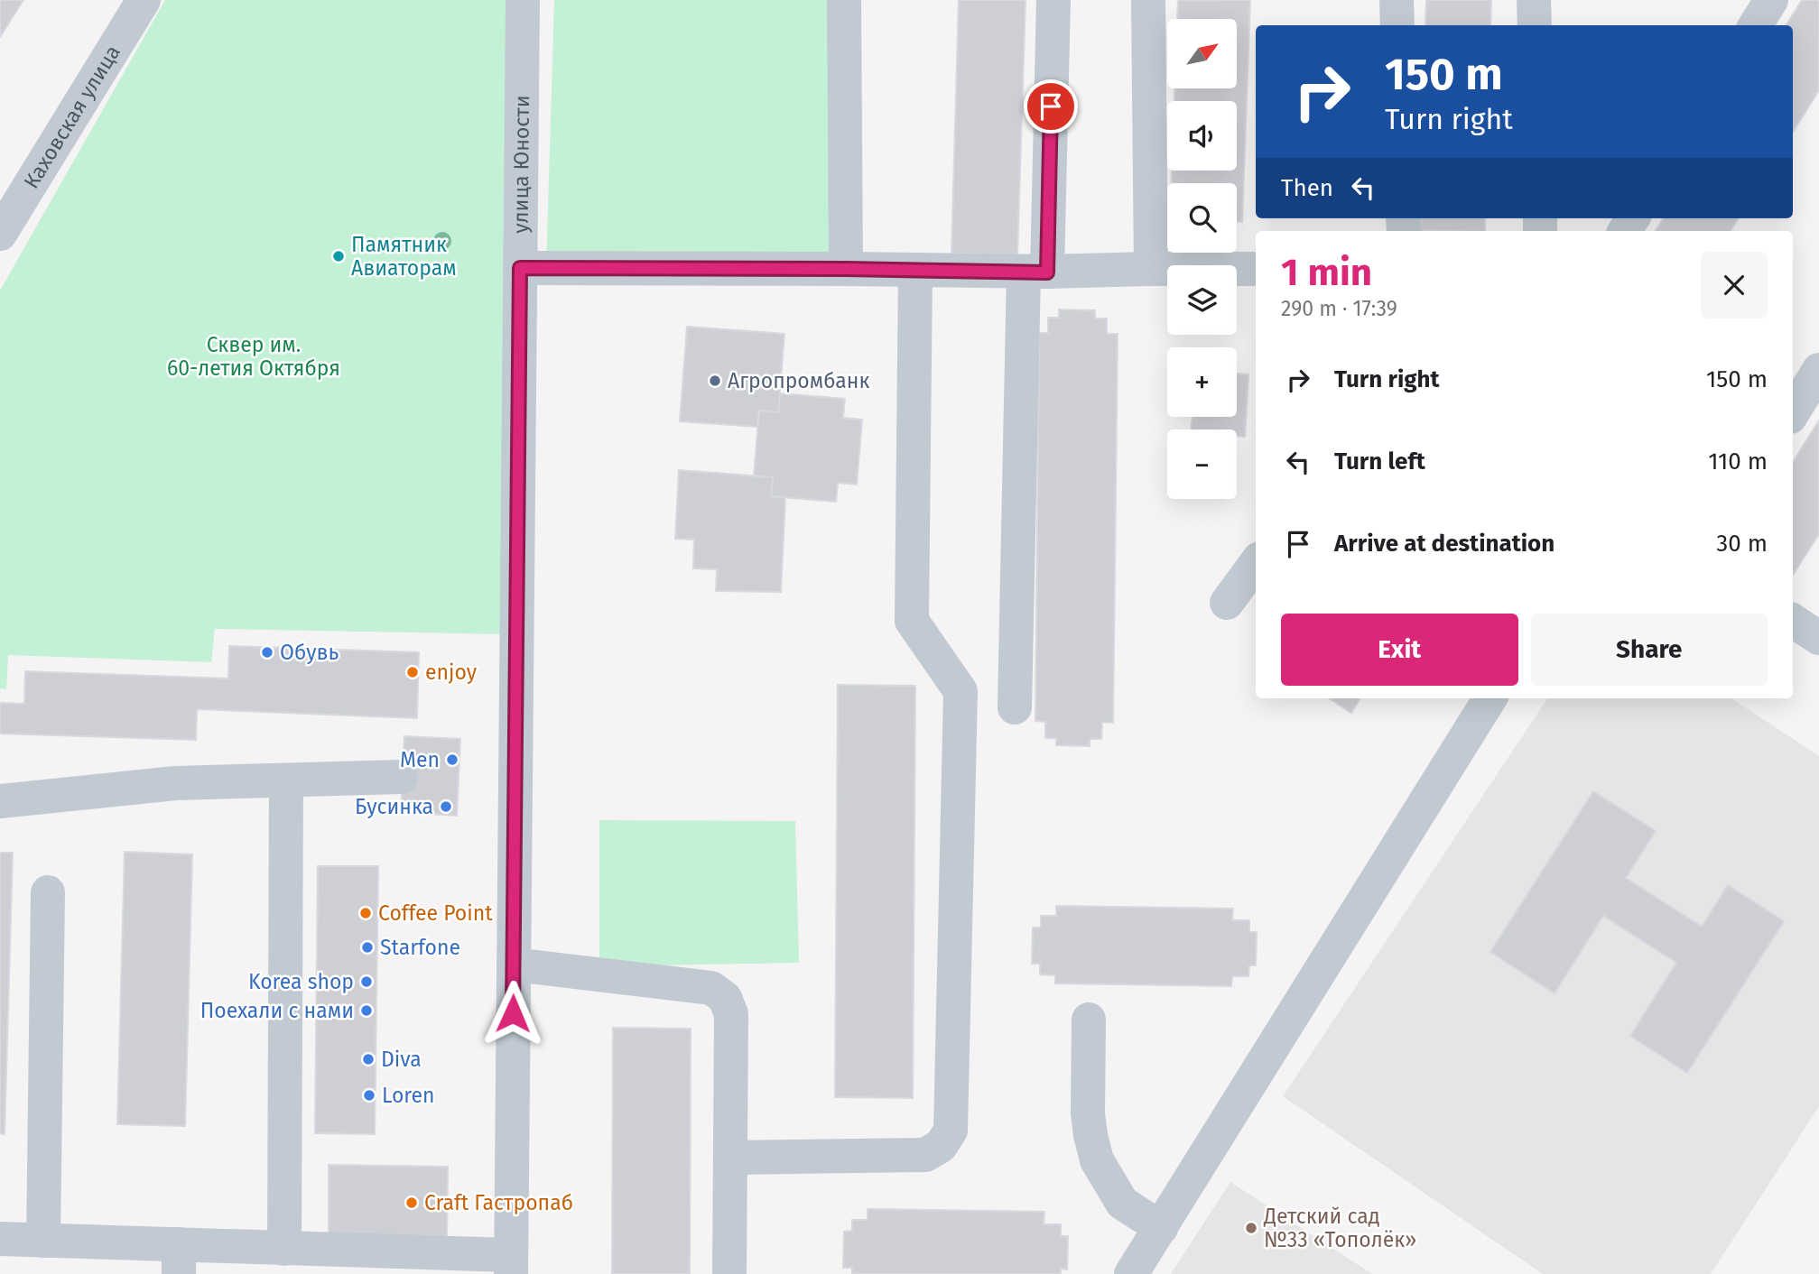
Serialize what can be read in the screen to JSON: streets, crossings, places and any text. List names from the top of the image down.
{
  "streets": {
    "street": ["Каховская улица", "улица Юности"]
  },
  "parks": ["Сквер им. 60-летия Октября"],
  "places": [
    "Памятник Авиаторам",
    "Агропромбанк",
    "Обувь",
    "enjoy",
    "Men",
    "Бусинка",
    "Coffee Point",
    "Starfone",
    "Korea shop",
    "Поехали с нами",
    "Diva",
    "Loren",
    "Craft Гастропаб",
    "Детский сад №33 «Тополёк»"
  ],
  "north": "top right",
  "page": {
    "map_buttons": ["+", "−"],
    "turn": ["150 m", "Turn right"],
    "then": "Then",
    "heading": ["1 min", "290 m · 17:39"],
    "list": [
      {
        "name": "Turn right",
        "value": "150 m"
      },
      {
        "name": "Turn left",
        "value": "110 m"
      },
      {
        "name": "Arrive at destination",
        "value": "30 m"
      }
    ],
    "buttons": ["Exit", "Share"]
  }
}
